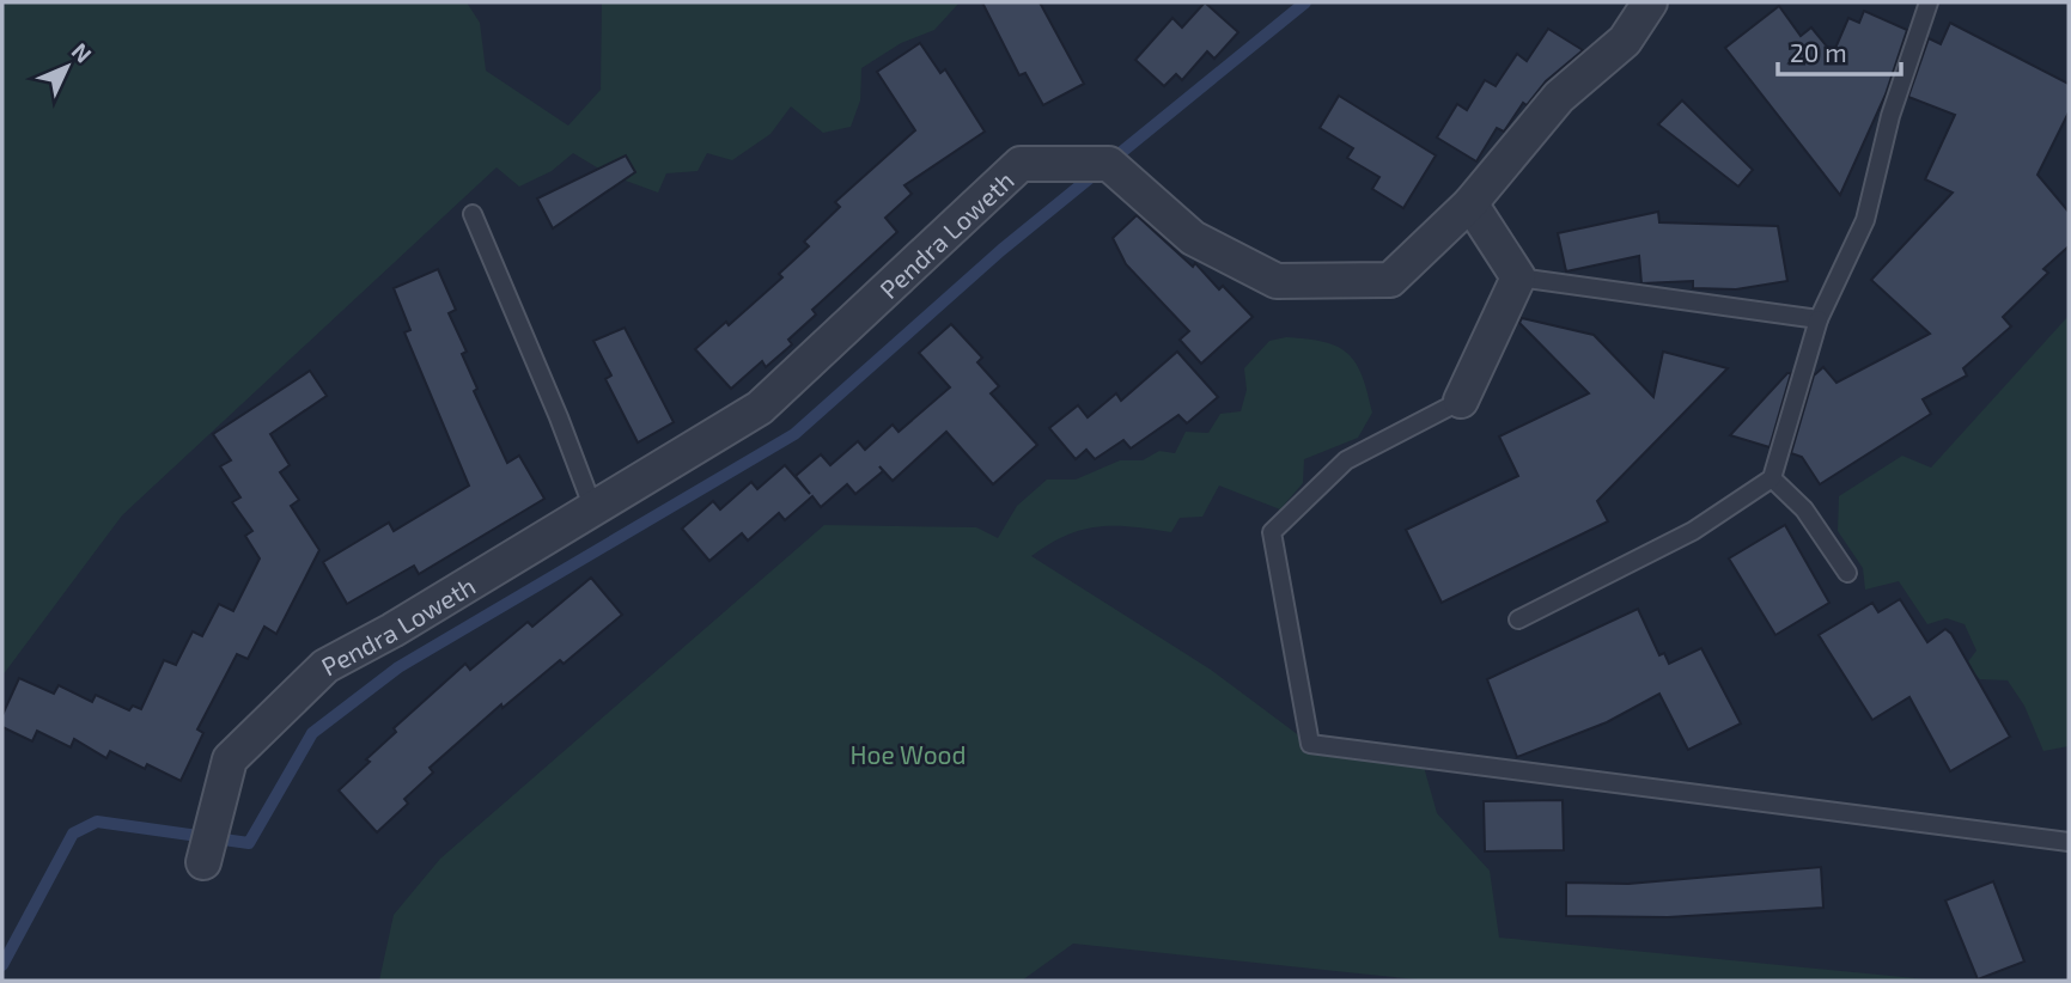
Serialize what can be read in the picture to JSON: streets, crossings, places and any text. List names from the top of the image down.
{
  "streets": {
    "street": ["Pendra Loweth"]
  },
  "parks": ["Hoe Wood"],
  "scale_bar": "20 m",
  "north": "top right"
}
